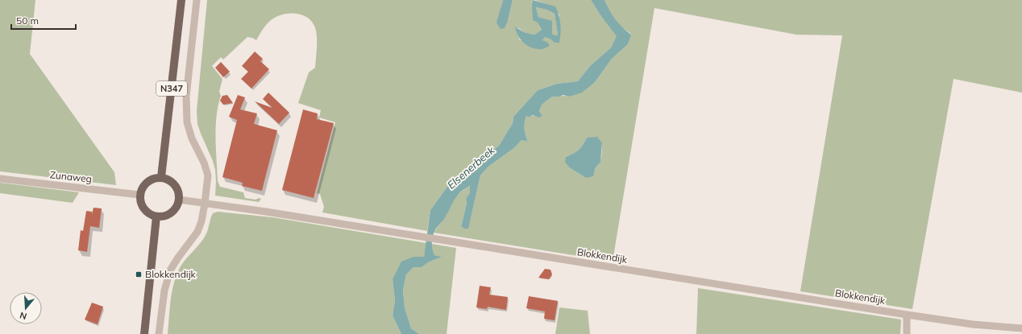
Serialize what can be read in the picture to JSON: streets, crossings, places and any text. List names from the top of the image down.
{
  "streets": {
    "main road": ["N347"],
    "street": ["Zunaweg", "Blokkendijk"]
  },
  "crossings": [
    ["N347", "Zunaweg"],
    ["N347", "Blokkendijk"],
    ["Zunaweg", "Blokkendijk"]
  ],
  "water": ["Elsenerbeek"],
  "places": {
    "transit": ["Blokkendijk"]
  },
  "scale_bar": "50 m",
  "north": "bottom"
}
